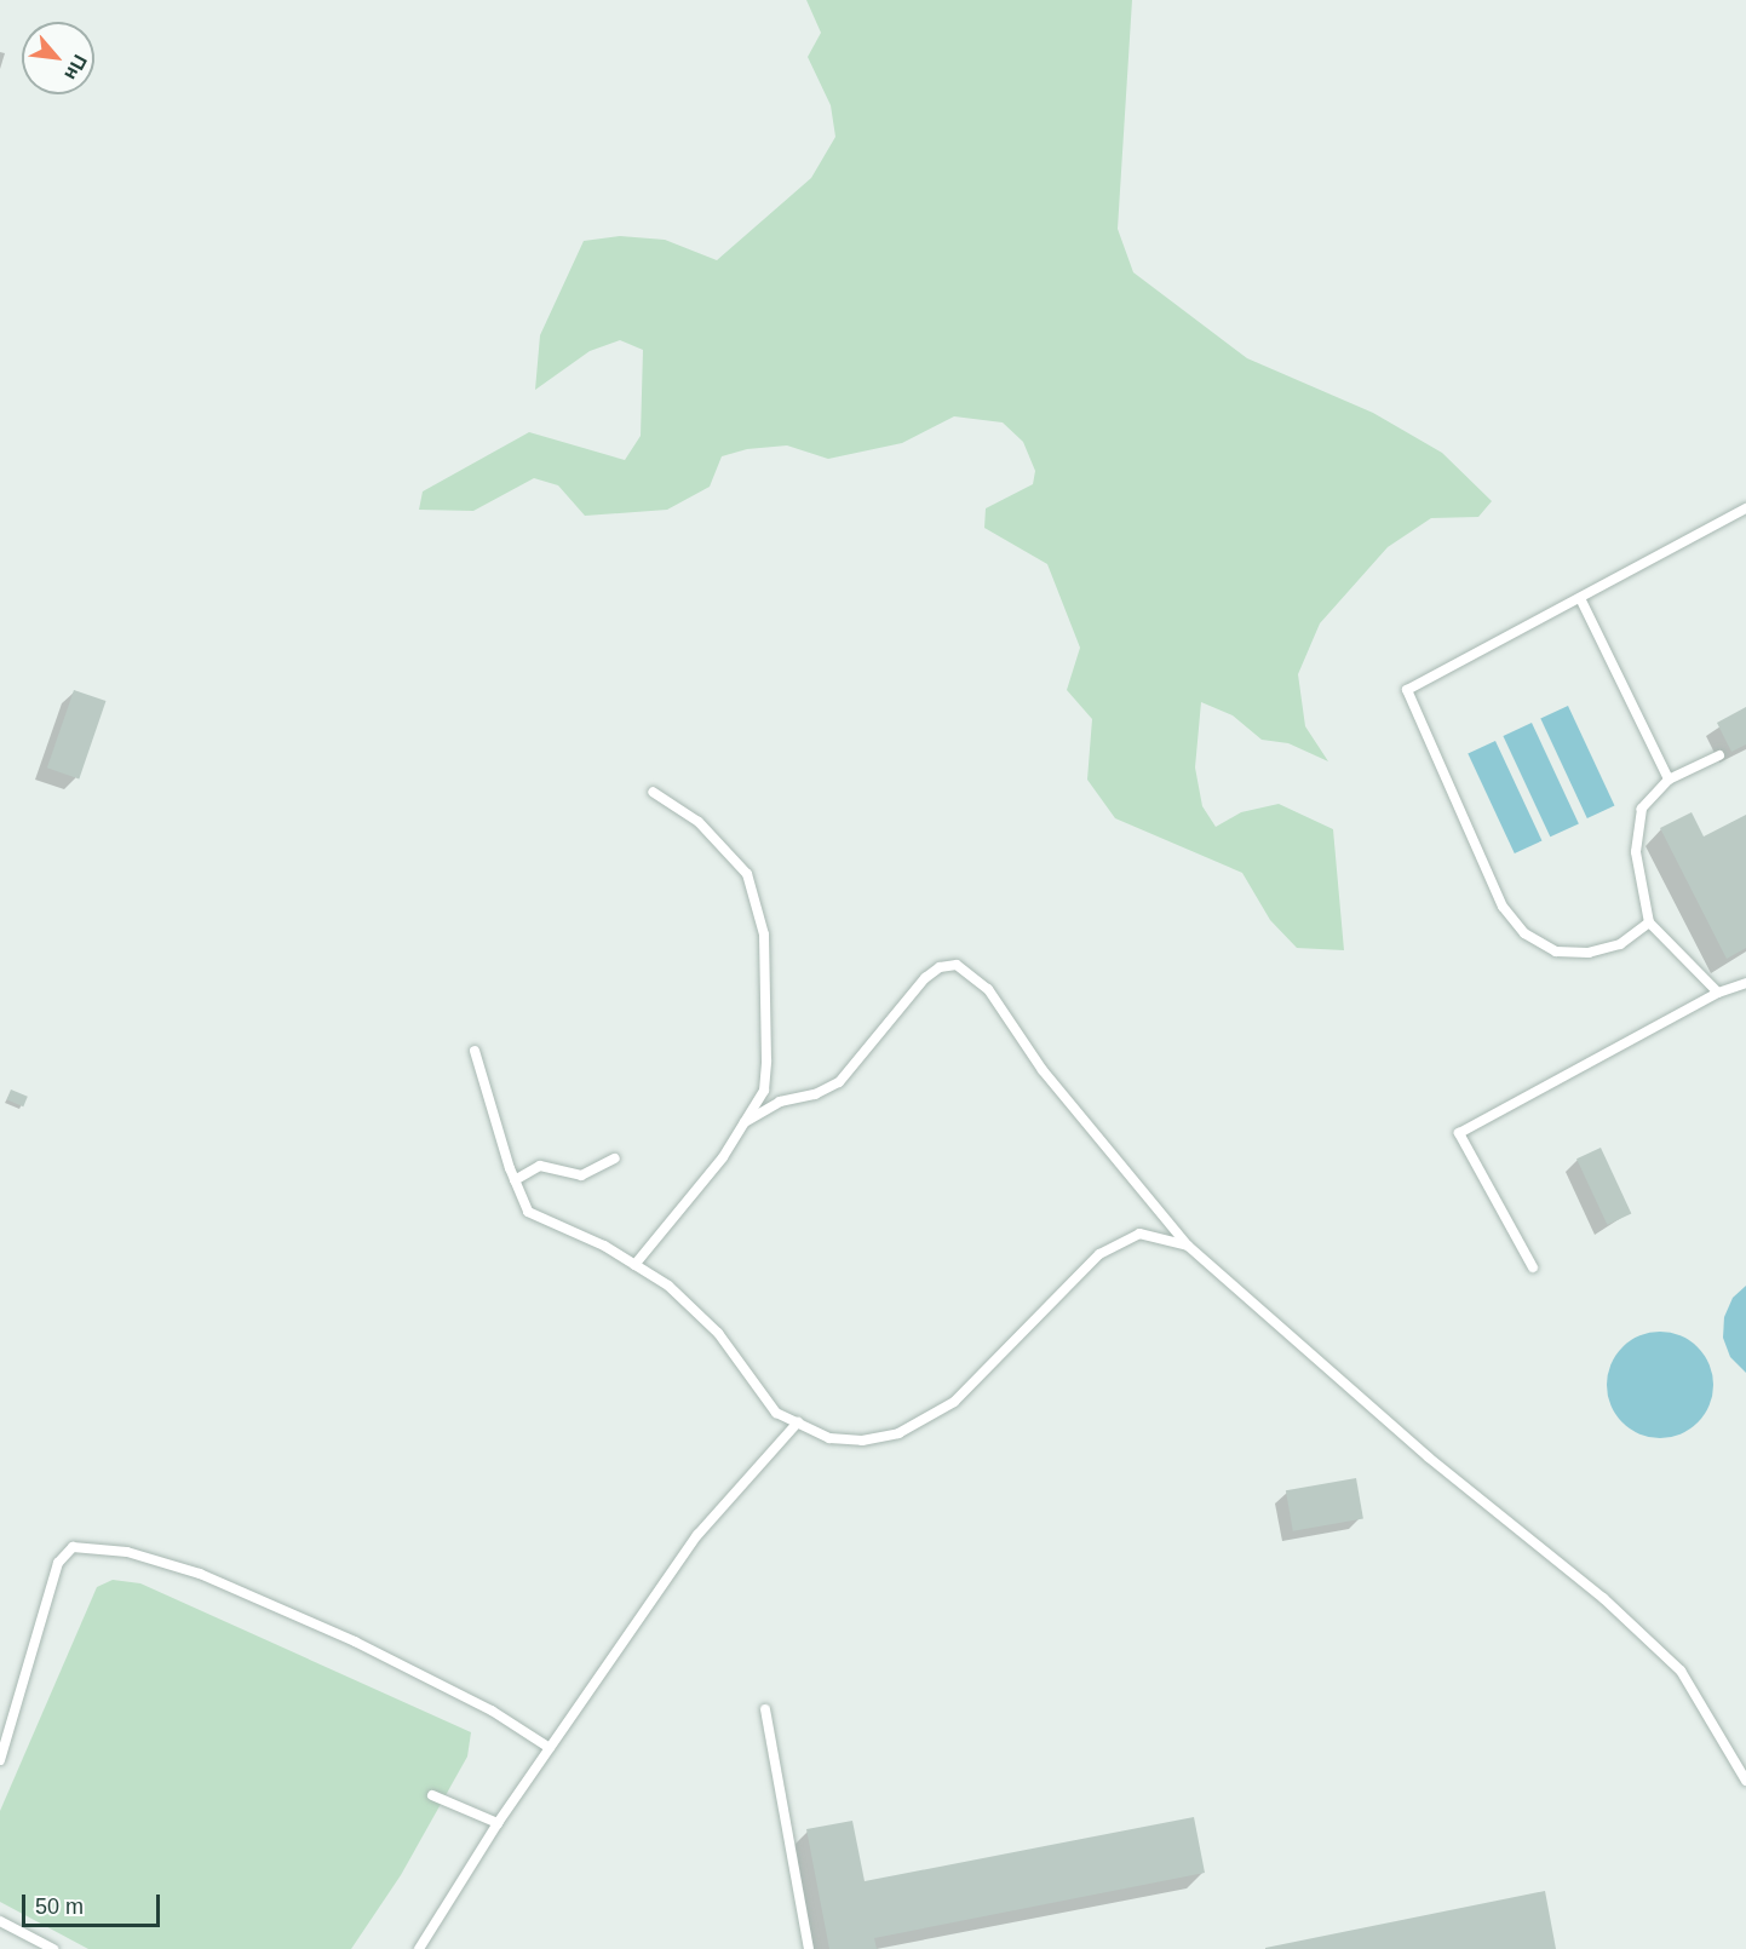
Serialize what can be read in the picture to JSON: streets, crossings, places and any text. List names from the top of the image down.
{
  "scale_bar": "50 m",
  "north": "bottom right"
}
